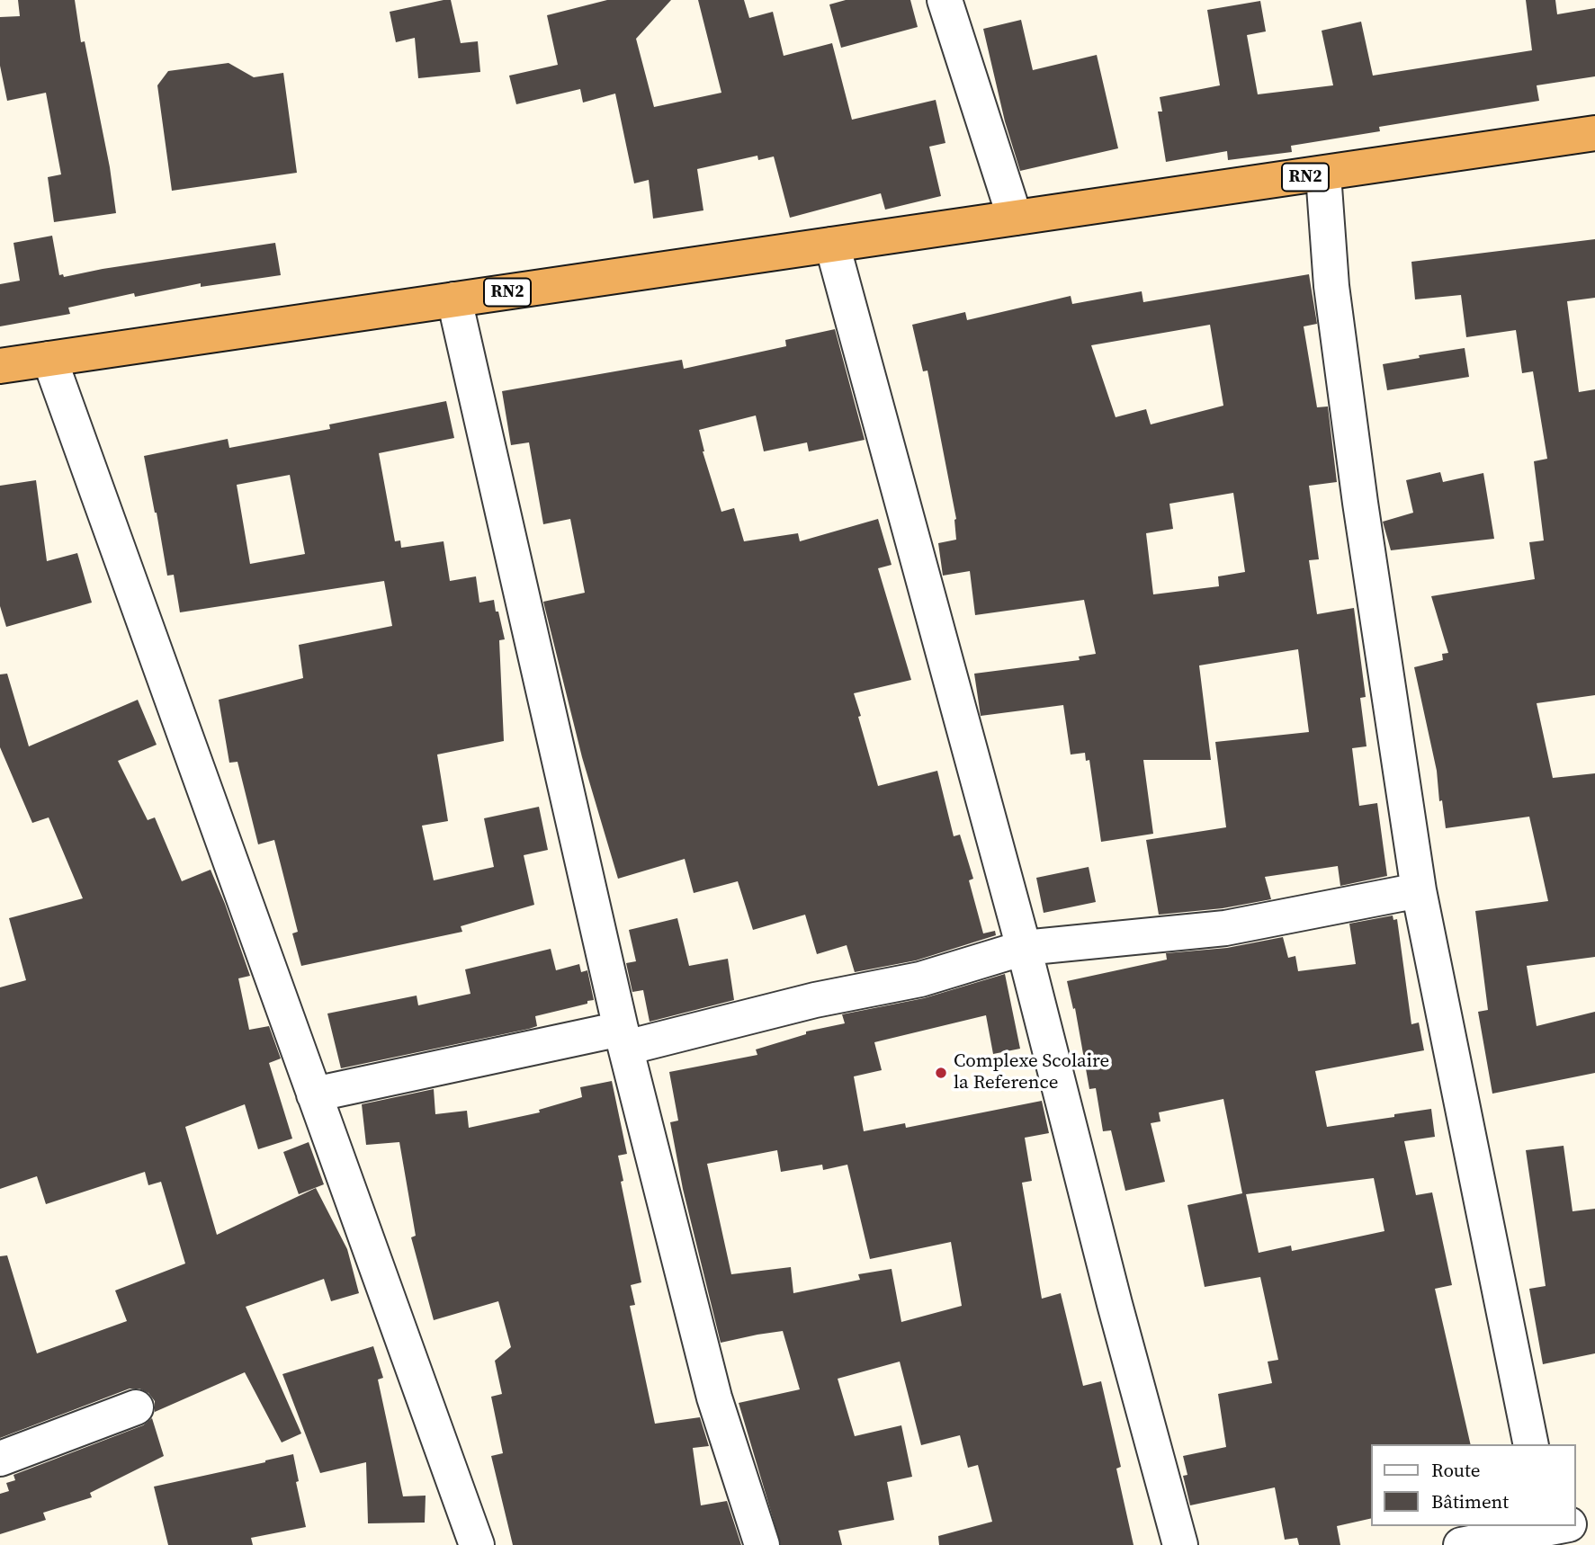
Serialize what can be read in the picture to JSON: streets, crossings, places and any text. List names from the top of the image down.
{
  "streets": {
    "highway": ["RN2"]
  },
  "places": ["Complexe Scolaire la Reference"],
  "legend": ["Route", "Bâtiment"]
}
